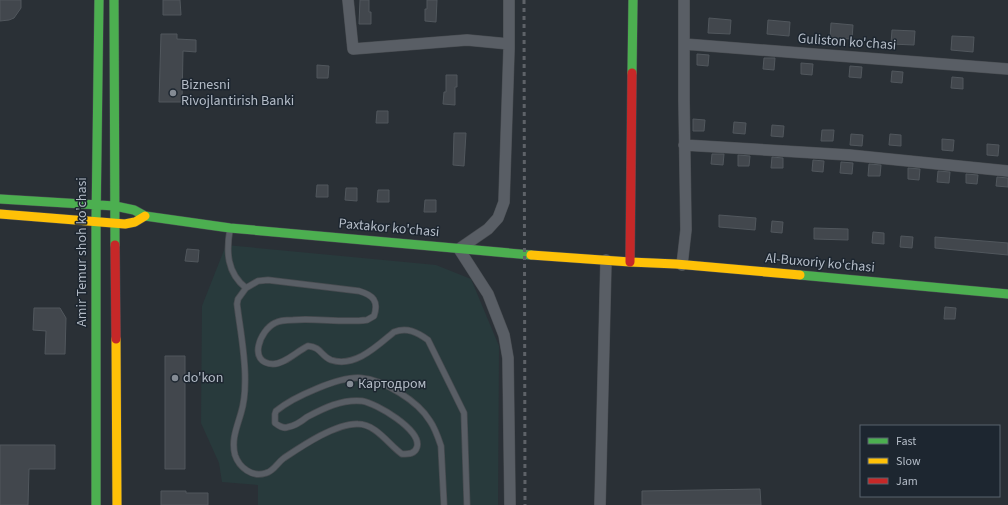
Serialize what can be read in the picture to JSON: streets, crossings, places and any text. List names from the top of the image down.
{
  "streets": {
    "main road": ["Paxtakor ko'chasi", "Amir Temur shoh ko'chasi", "Al-Buxoriy ko'chasi"],
    "street": ["Guliston ko'chasi"]
  },
  "crossings": [
    ["Paxtakor ko'chasi", "Amir Temur shoh ko'chasi"],
    ["Paxtakor ko'chasi", "Al-Buxoriy ko'chasi"]
  ],
  "places": ["Biznesni Rivojlantirish Banki", "do'kon", "Картодром"],
  "legend": ["Fast", "Slow", "Jam"]
}
